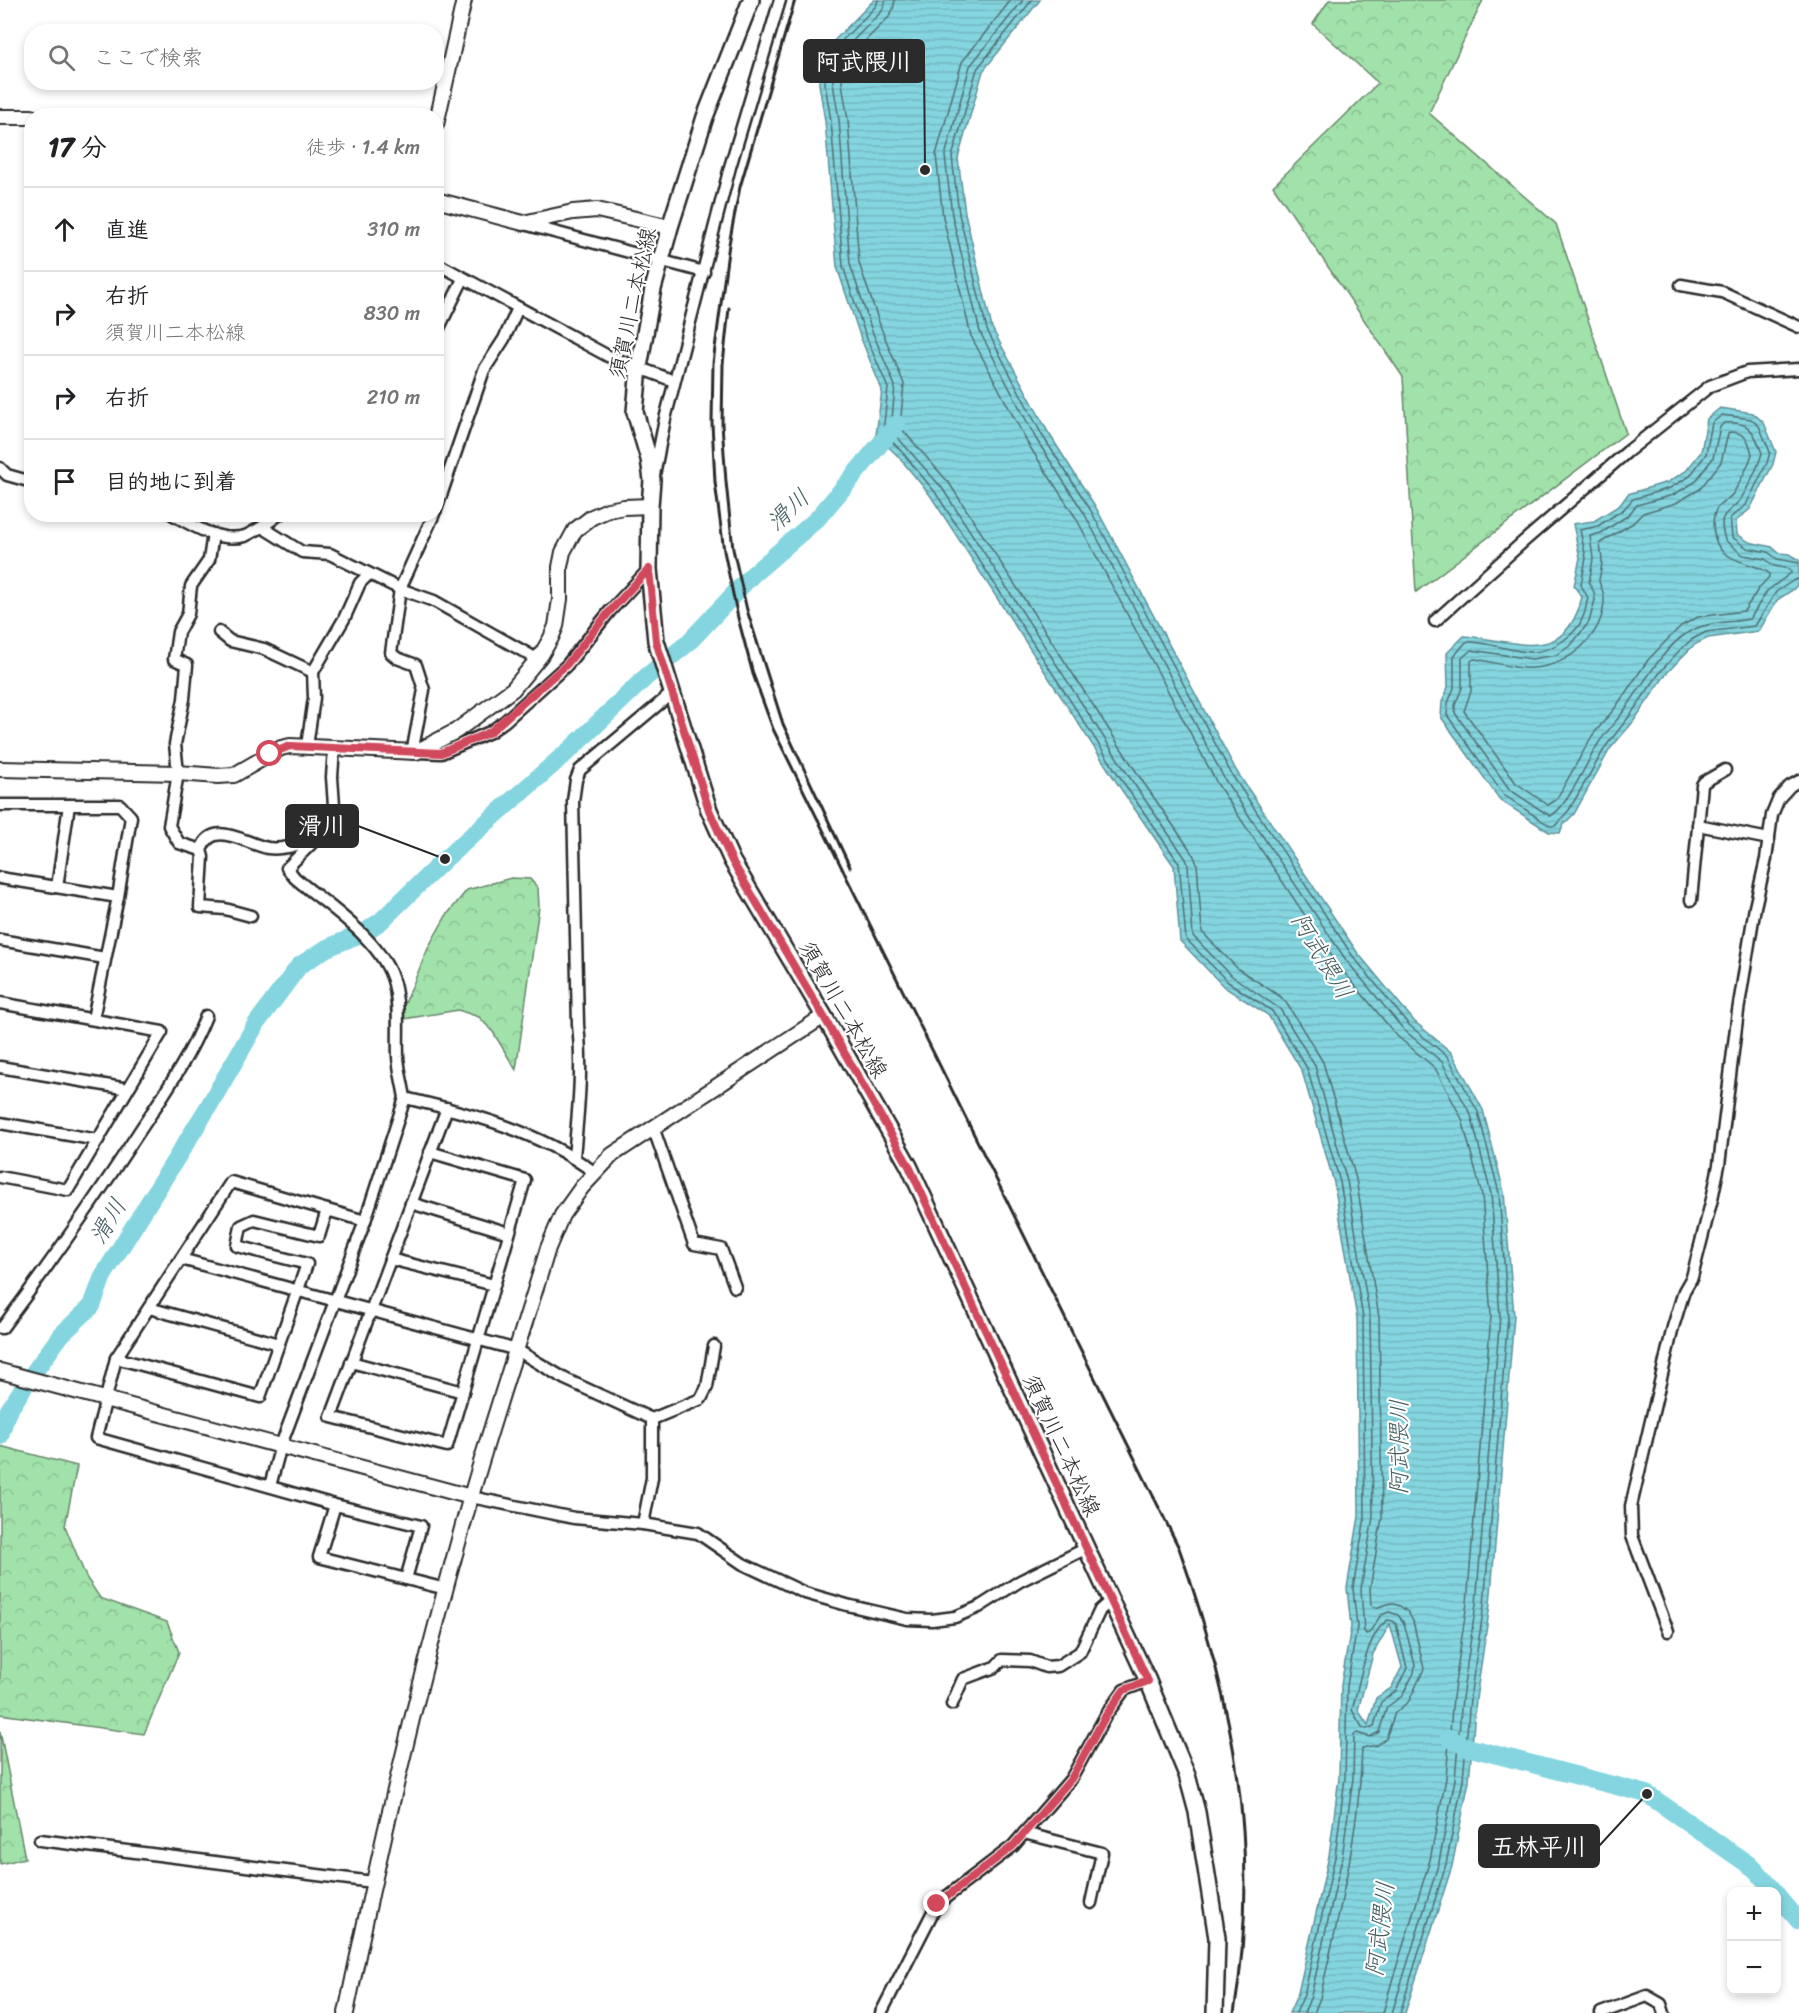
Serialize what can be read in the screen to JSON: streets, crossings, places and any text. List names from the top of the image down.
{
  "streets": {
    "main road": ["須賀川二本松線"]
  },
  "water": ["滑川", "阿武隈川"],
  "places": ["阿武隈川", "滑川", "五林平川"],
  "page": {
    "search": "ここで検索",
    "heading": ["17 分", "徒歩 · 1.4 km"],
    "list": [
      ["直進", "310 m"],
      ["右折", "須賀川二本松線", "830 m"],
      ["右折", "210 m"],
      "目的地に到着"
    ],
    "map_buttons": ["+", "−"]
  }
}
